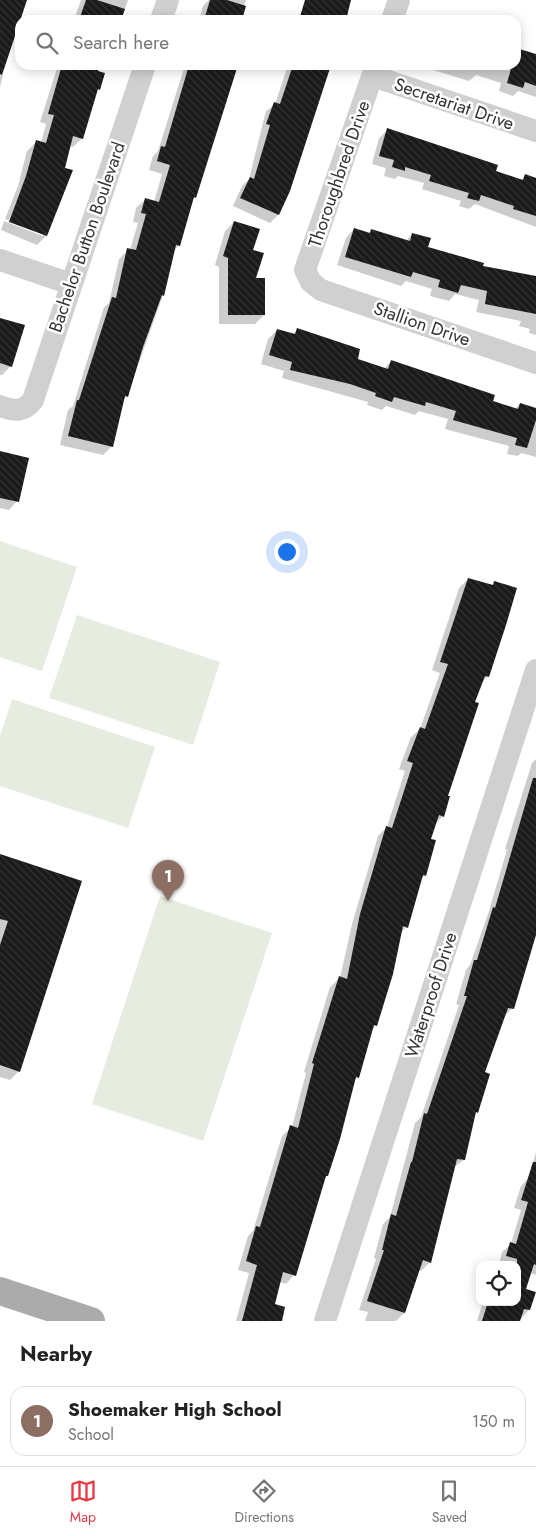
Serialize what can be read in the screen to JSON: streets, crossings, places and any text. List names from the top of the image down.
{
  "streets": {
    "street": [
      "Secretariat Drive",
      "Thoroughbred Drive",
      "Bachelor Button Boulevard",
      "Stallion Drive",
      "Waterproof Drive"
    ]
  },
  "crossings": [
    ["Secretariat Drive", "Thoroughbred Drive"],
    ["Thoroughbred Drive", "Stallion Drive"]
  ],
  "page": {
    "search": "Search here",
    "pins": "1",
    "heading": "Nearby",
    "list": [
      {
        "mark": "1",
        "name": "Shoemaker High School",
        "note": "School",
        "value": "150 m"
      }
    ],
    "nav": ["Map", "Directions", "Saved"]
  }
}
